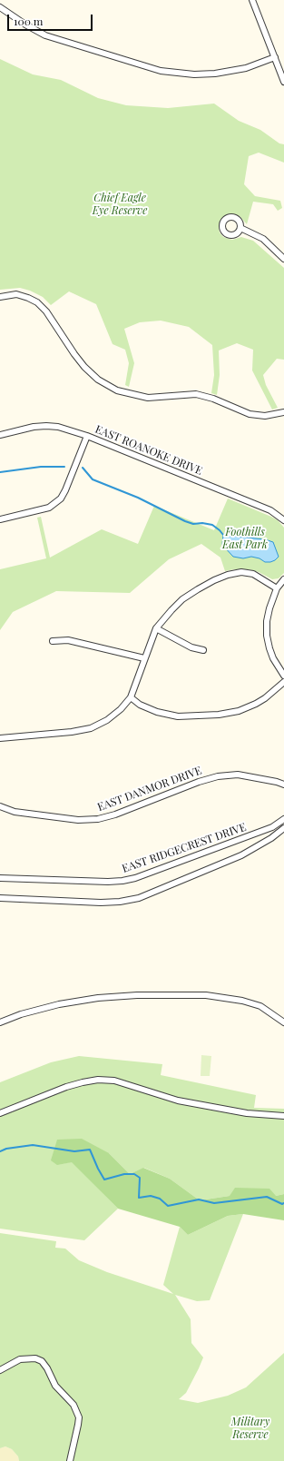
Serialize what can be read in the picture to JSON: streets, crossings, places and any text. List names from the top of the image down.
{
  "streets": {
    "street": ["EAST ROANOKE DRIVE", "EAST DANMOR DRIVE", "EAST RIDGECREST DRIVE"]
  },
  "parks": ["Chief Eagle Eye Reserve", "Foothills East Park", "Military Reserve"],
  "scale_bar": "100 m"
}
